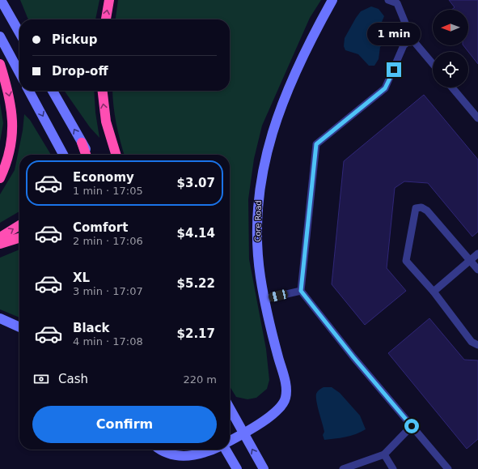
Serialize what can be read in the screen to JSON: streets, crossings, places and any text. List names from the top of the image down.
{
  "streets": {
    "street": ["Core Road"]
  },
  "north": "left",
  "page": {
    "banner": ["Pickup", "Drop-off"],
    "bubble": "1 min",
    "list": [
      {
        "name": "Economy",
        "note": "1 min · 17:05",
        "value": "$3.07"
      },
      {
        "name": "Comfort",
        "note": "2 min · 17:06",
        "value": "$4.14"
      },
      {
        "name": "XL",
        "note": "3 min · 17:07",
        "value": "$5.22"
      },
      {
        "name": "Black",
        "note": "4 min · 17:08",
        "value": "$2.17"
      }
    ],
    "pay": ["Cash", "220 m"],
    "buttons": "Confirm"
  }
}
